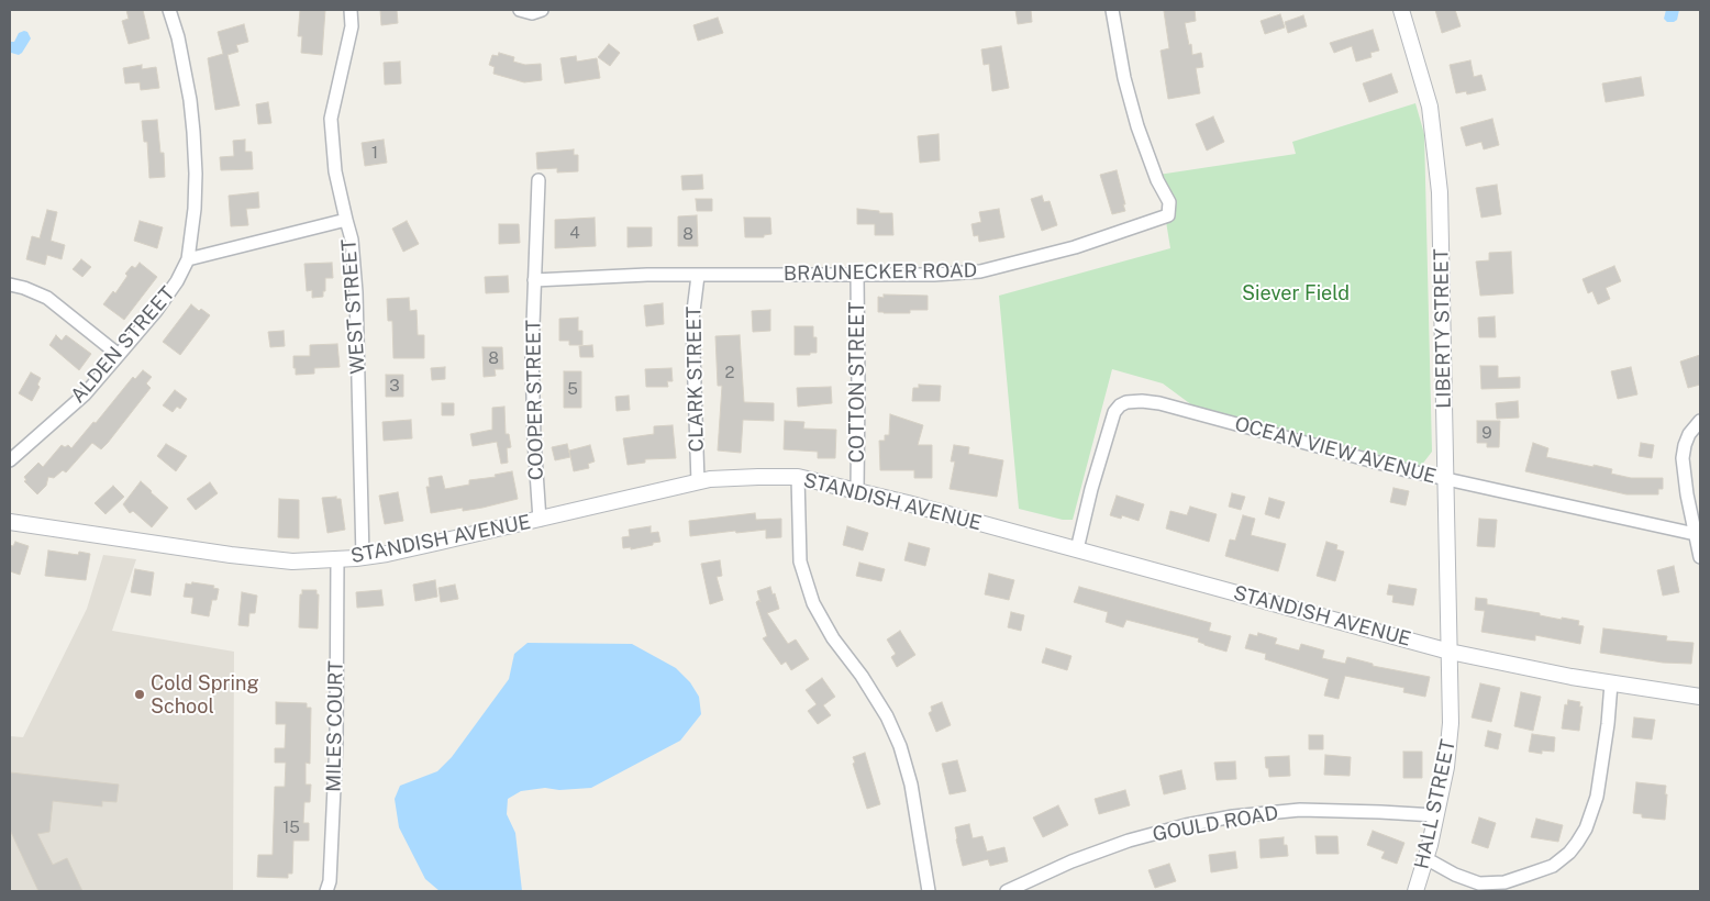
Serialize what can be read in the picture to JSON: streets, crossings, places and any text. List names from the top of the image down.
{
  "streets": {
    "street": [
      "BRAUNECKER ROAD",
      "WEST STREET",
      "LIBERTY STREET",
      "ALDEN STREET",
      "CLARK STREET",
      "COTTON STREET",
      "COOPER STREET",
      "OCEAN VIEW AVENUE",
      "STANDISH AVENUE",
      "MILES COURT",
      "HALL STREET",
      "GOULD ROAD"
    ]
  },
  "crossings": [
    ["BRAUNECKER ROAD", "CLARK STREET"],
    ["BRAUNECKER ROAD", "COTTON STREET"],
    ["BRAUNECKER ROAD", "COOPER STREET"],
    ["WEST STREET", "ALDEN STREET"],
    ["WEST STREET", "STANDISH AVENUE"],
    ["LIBERTY STREET", "OCEAN VIEW AVENUE"],
    ["LIBERTY STREET", "STANDISH AVENUE"],
    ["LIBERTY STREET", "HALL STREET"],
    ["CLARK STREET", "STANDISH AVENUE"],
    ["COTTON STREET", "STANDISH AVENUE"],
    ["COOPER STREET", "STANDISH AVENUE"],
    ["OCEAN VIEW AVENUE", "STANDISH AVENUE"],
    ["STANDISH AVENUE", "MILES COURT"],
    ["STANDISH AVENUE", "HALL STREET"],
    ["HALL STREET", "GOULD ROAD"]
  ],
  "parks": ["Siever Field"],
  "places": ["Cold Spring School"],
  "house_numbers": [
    "1",
    "4",
    "8",
    "8",
    "2",
    "3",
    "5",
    "9",
    "15"
  ]
}
